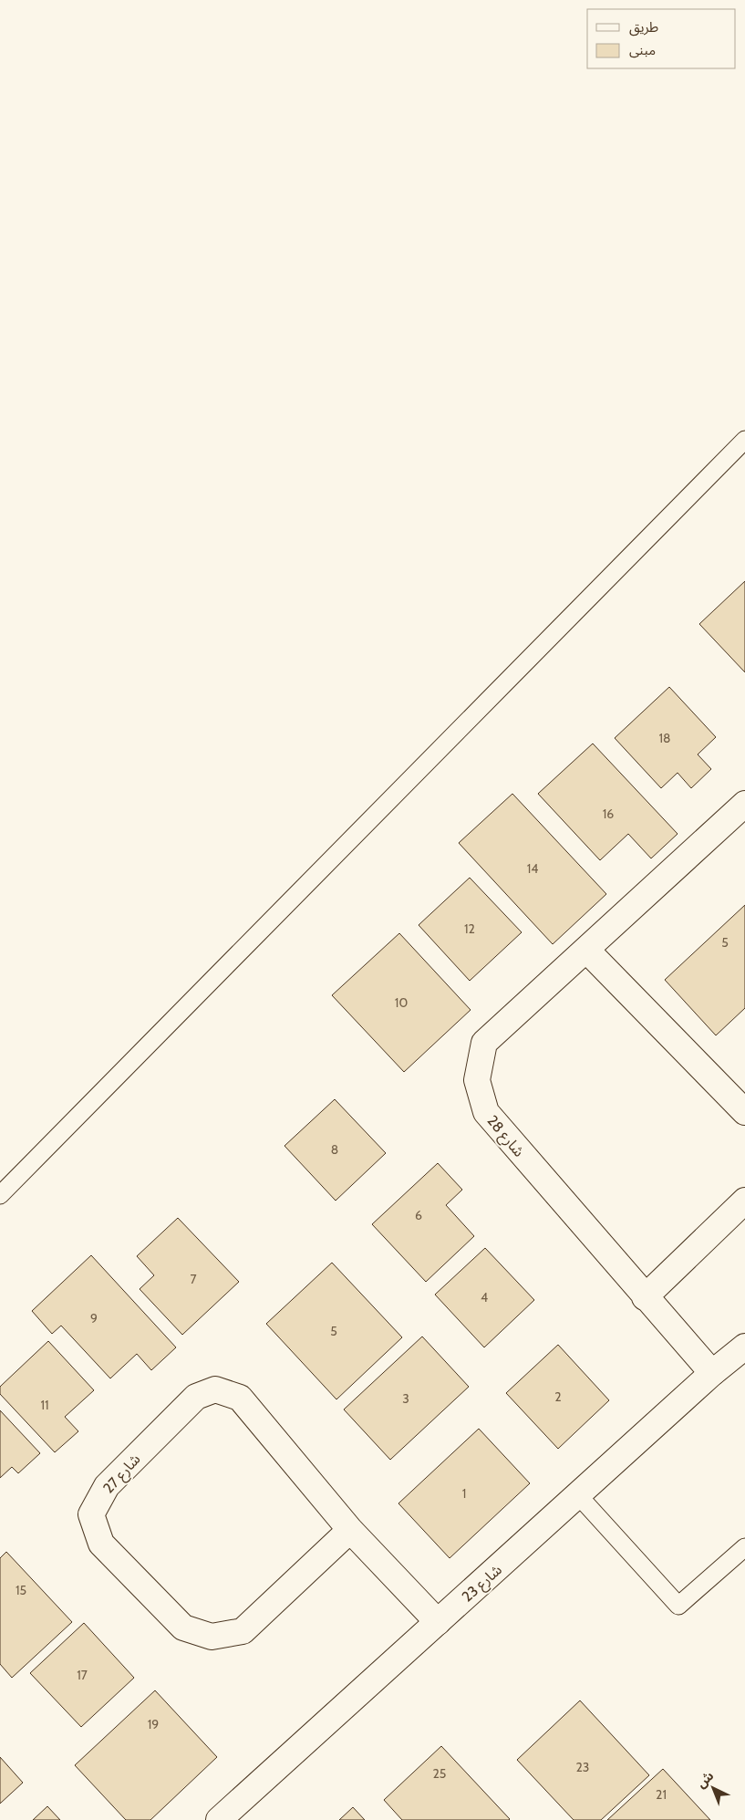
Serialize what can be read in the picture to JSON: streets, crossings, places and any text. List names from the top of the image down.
{
  "streets": {
    "street": ["شارع 28", "شارع 27", "شارع 23"]
  },
  "crossings": [
    ["شارع 28", "شارع 23"],
    ["شارع 27", "شارع 23"]
  ],
  "house_numbers": [
    "18",
    "16",
    "14",
    "12",
    "5",
    "10",
    "8",
    "6",
    "7",
    "4",
    "9",
    "5",
    "2",
    "3",
    "11",
    "1",
    "15",
    "17",
    "19",
    "23",
    "25",
    "21"
  ],
  "legend": ["طريق", "مبنى"],
  "north": "top left"
}
